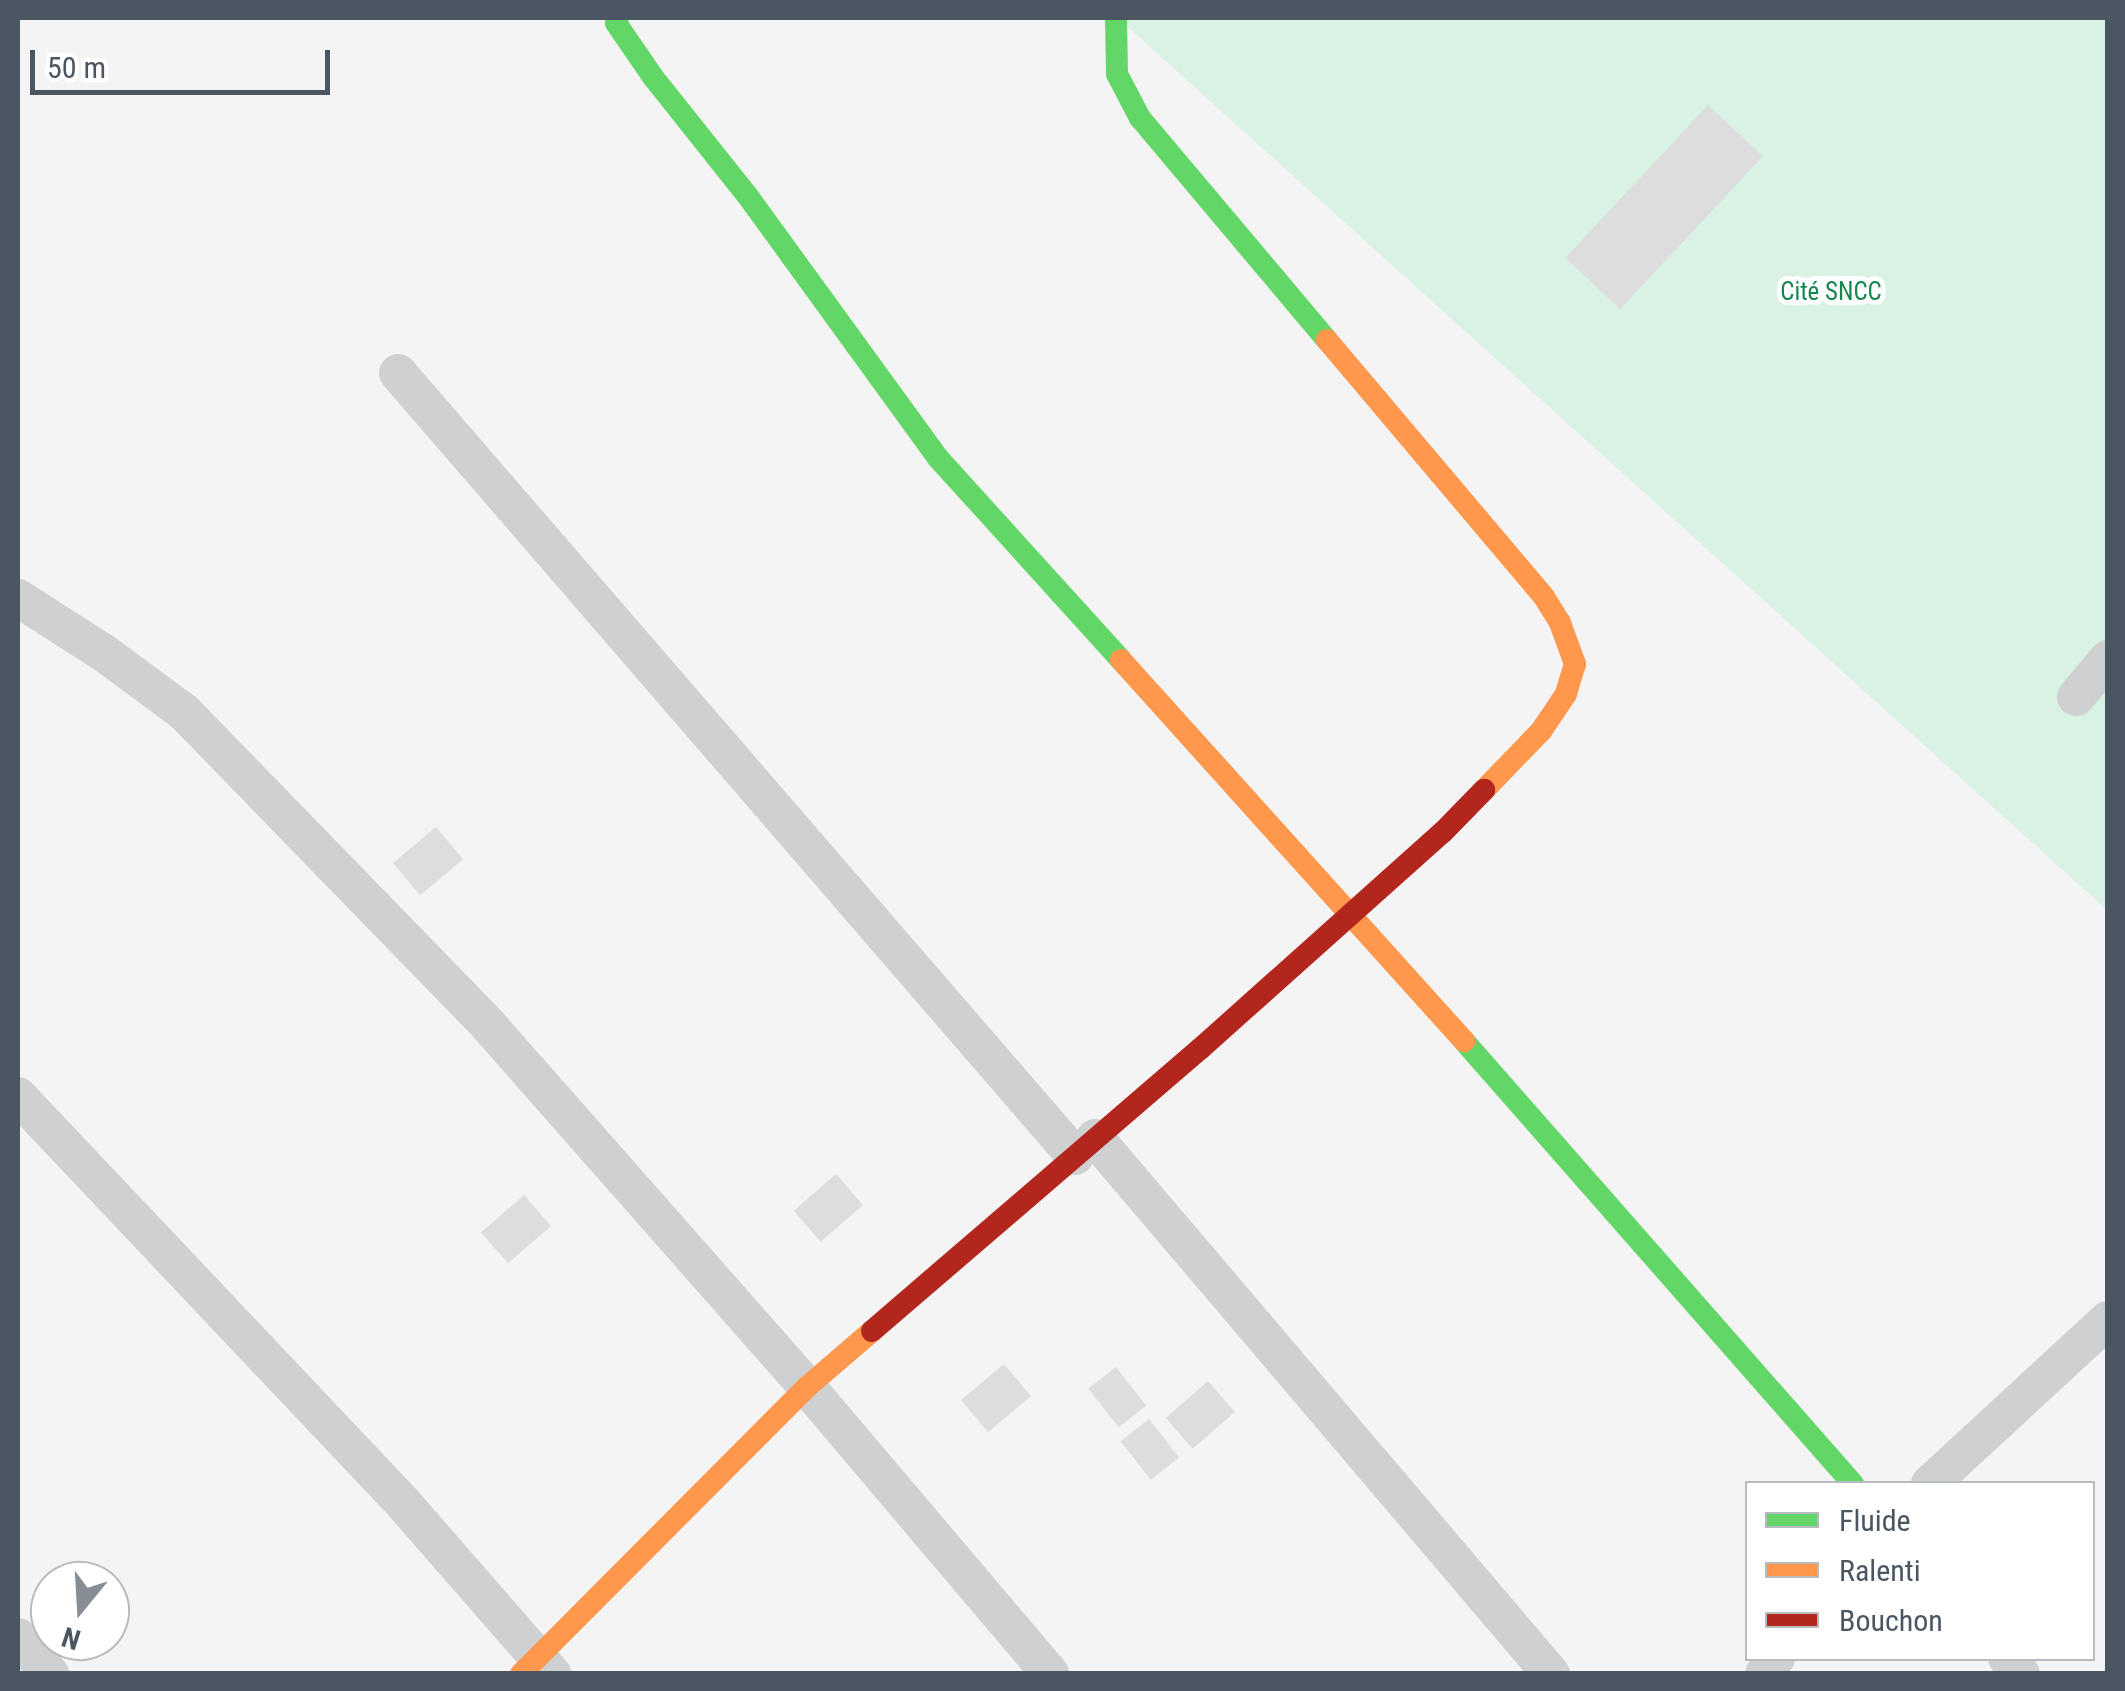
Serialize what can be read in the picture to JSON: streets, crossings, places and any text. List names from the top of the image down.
{
  "parks": ["Cité SNCC"],
  "legend": ["Fluide", "Ralenti", "Bouchon"],
  "scale_bar": "50 m",
  "north": "bottom"
}
